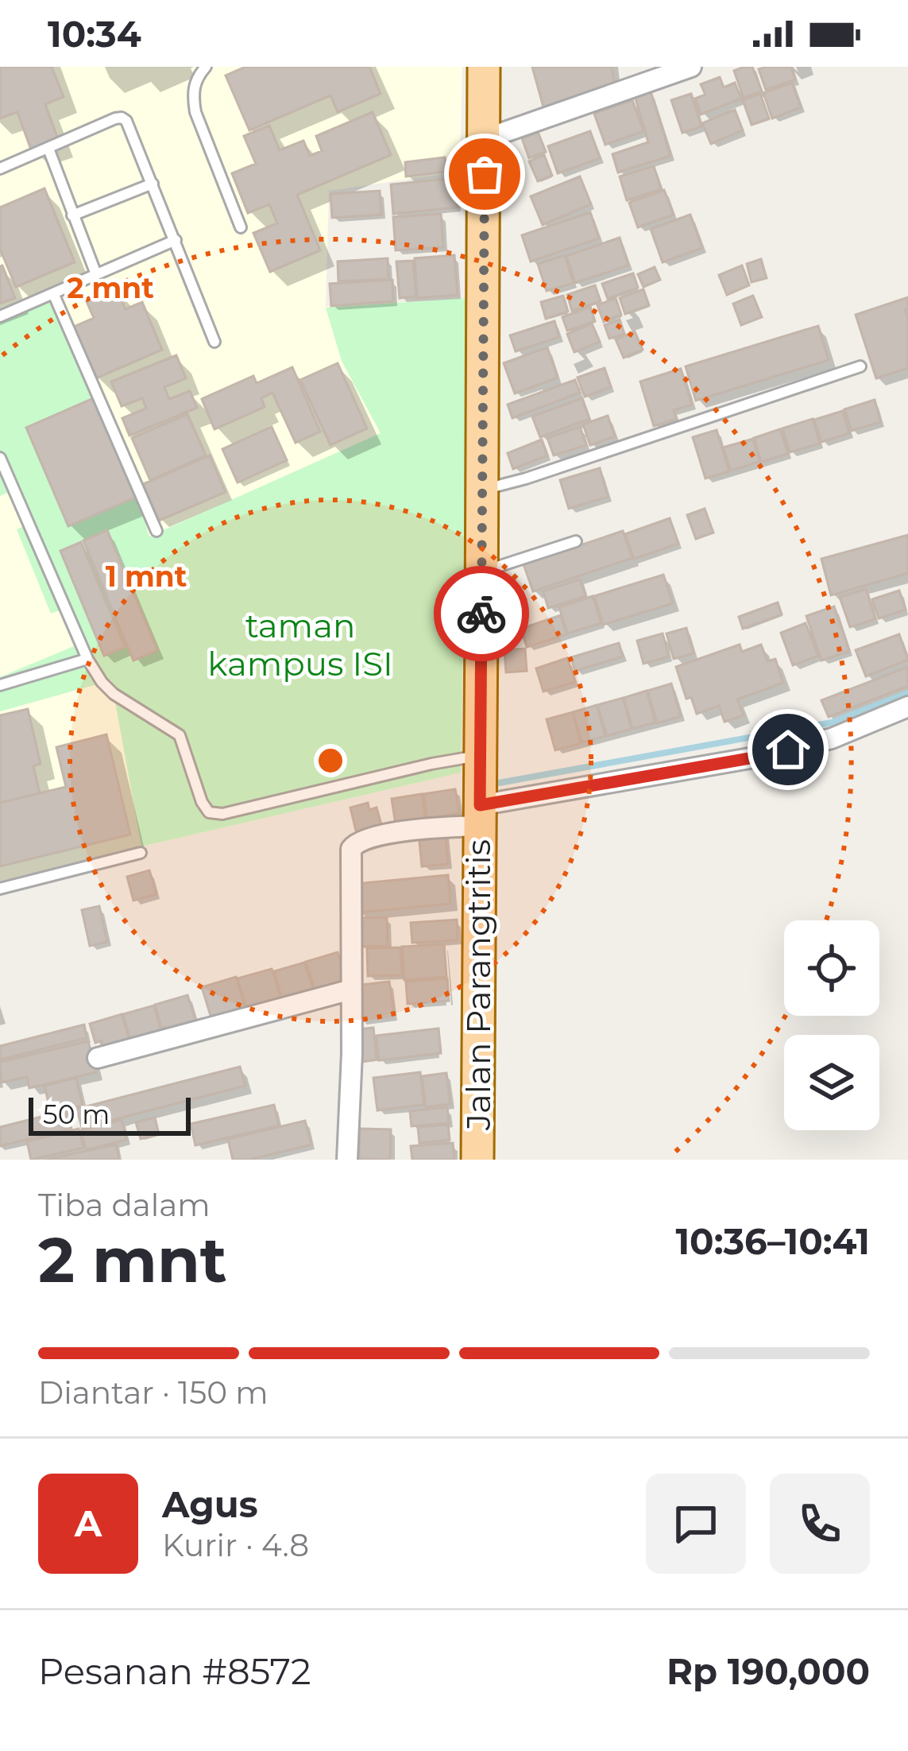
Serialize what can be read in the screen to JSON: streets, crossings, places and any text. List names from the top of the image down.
{
  "streets": {
    "main road": ["Jalan Parangtritis"]
  },
  "parks": ["taman kampus ISI"],
  "scale_bar": "50 m",
  "page": {
    "status": "10:34",
    "scale": "50 m",
    "heading": ["2 mnt", "Tiba dalam", "10:36–10:41"],
    "panel": [
      "Agus",
      "Kurir · 4.8",
      "Pesanan #8572",
      "Rp 190,000"
    ],
    "bar": "Diantar · 150 m",
    "round": "A"
  },
  "rings": ["2 mnt", "1 mnt"]
}
